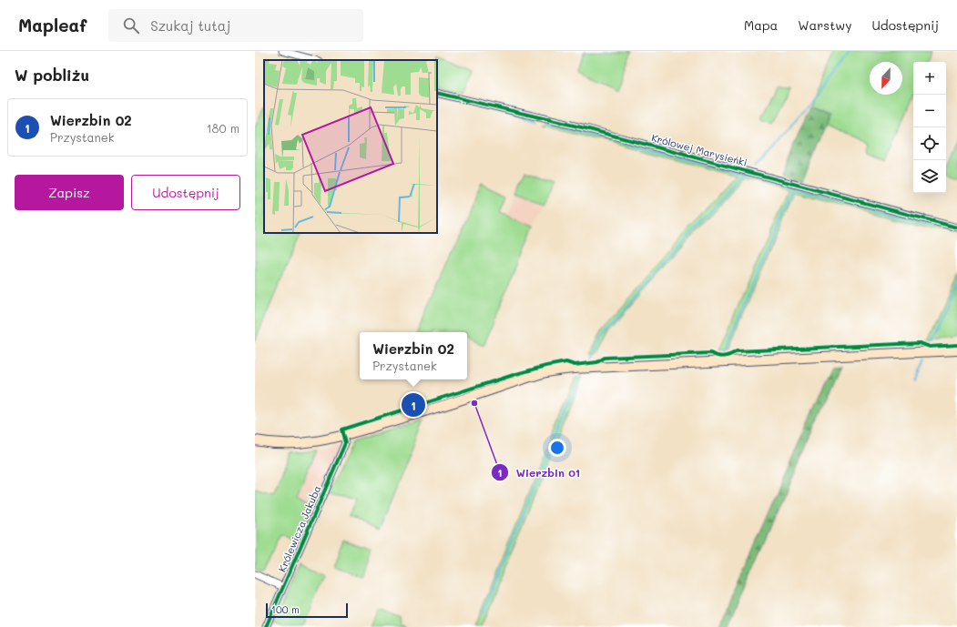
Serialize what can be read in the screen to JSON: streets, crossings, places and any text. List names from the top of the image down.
{
  "streets": {
    "street": ["Królowej Marysieńki", "Królewicza Jakuba"]
  },
  "places": ["Wierzbin 01"],
  "scale_bar": "100 m",
  "north": "bottom",
  "page": {
    "header": "Mapleaf",
    "search": "Szukaj tutaj",
    "nav": ["Mapa", "Warstwy", "Udostępnij"],
    "heading": "W pobliżu",
    "map_buttons": ["+", "−"],
    "list": [
      {
        "mark": "1",
        "name": "Wierzbin 02",
        "note": "Przystanek",
        "value": "180 m"
      }
    ],
    "buttons": ["Zapisz", "Udostępnij"],
    "popup": ["Wierzbin 02", "Przystanek"],
    "pins": "1",
    "scale": "100 m"
  }
}
